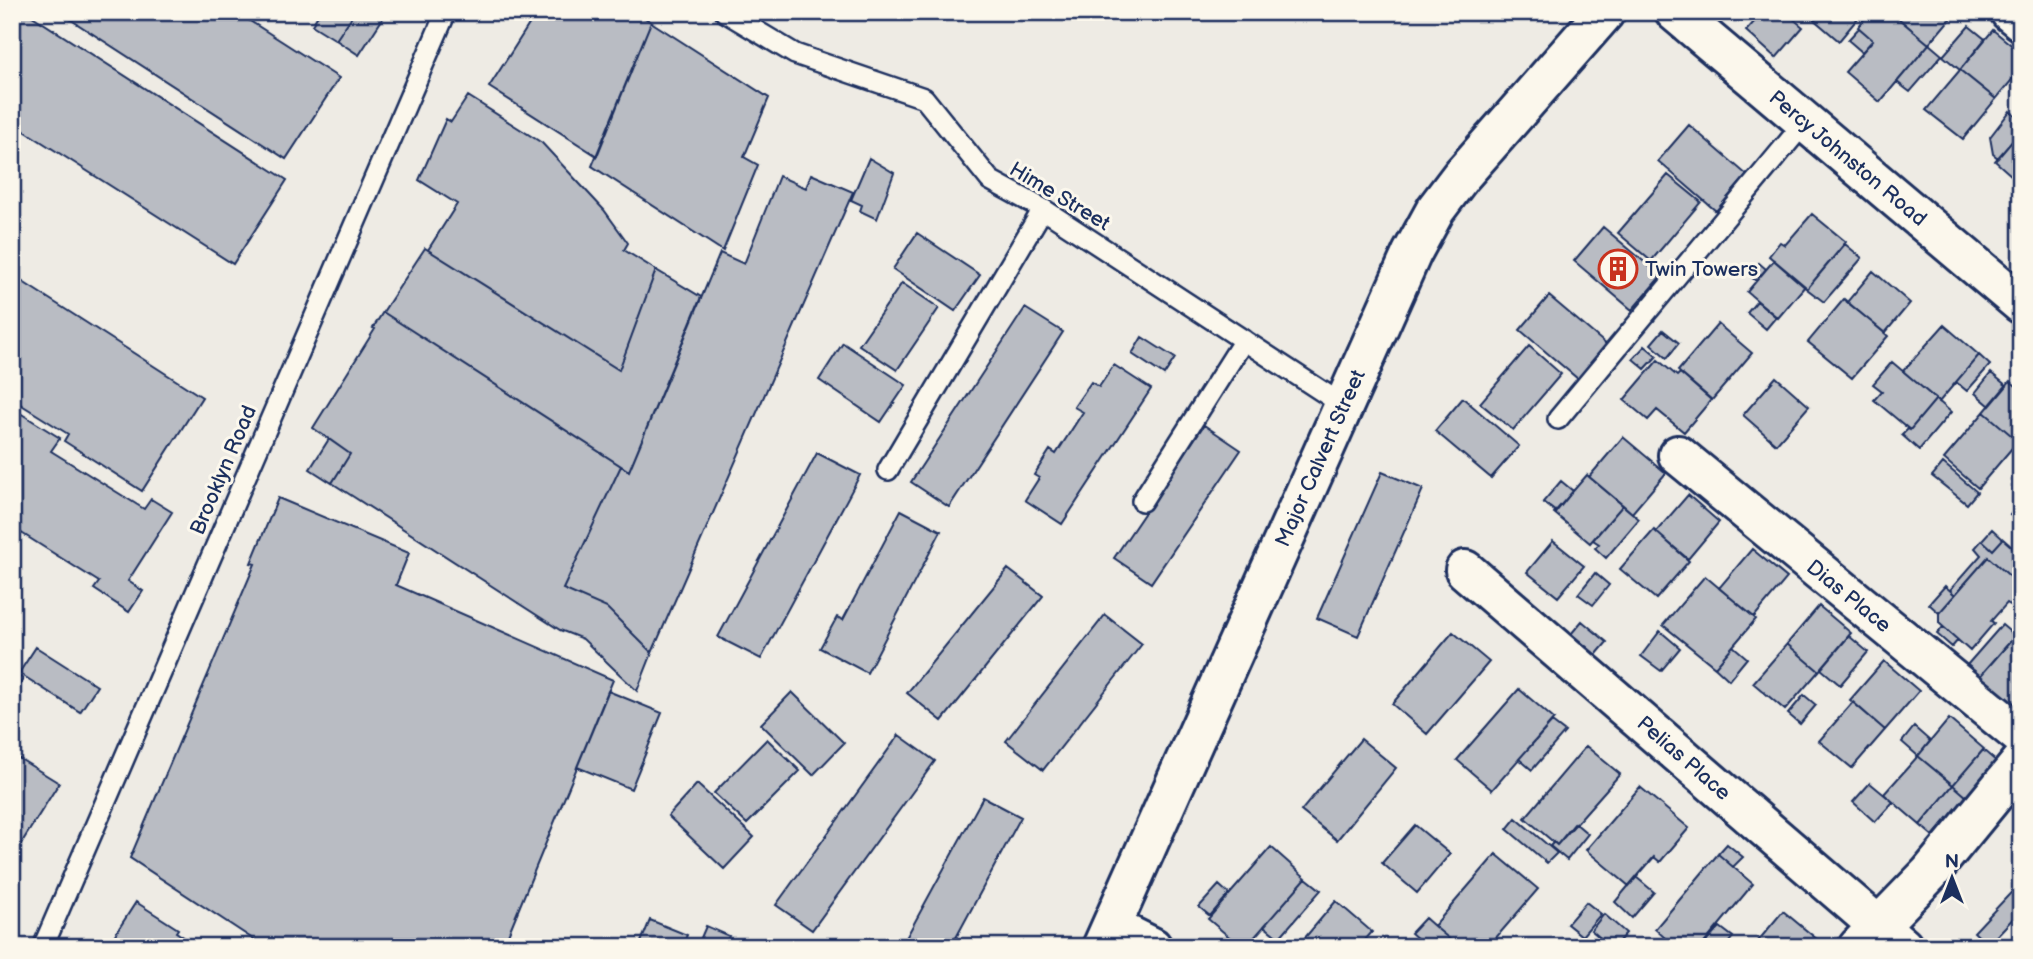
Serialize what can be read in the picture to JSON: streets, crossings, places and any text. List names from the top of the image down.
{
  "streets": {
    "street": [
      "Percy Johnston Road",
      "Major Calvert Street",
      "Dias Place",
      "Pelias Place"
    ],
    "lane": ["Hime Street", "Brooklyn Road"]
  },
  "crossings": [
    ["Hime Street", "Major Calvert Street"]
  ],
  "places": {
    "building": ["Twin Towers"]
  },
  "north": "top"
}
